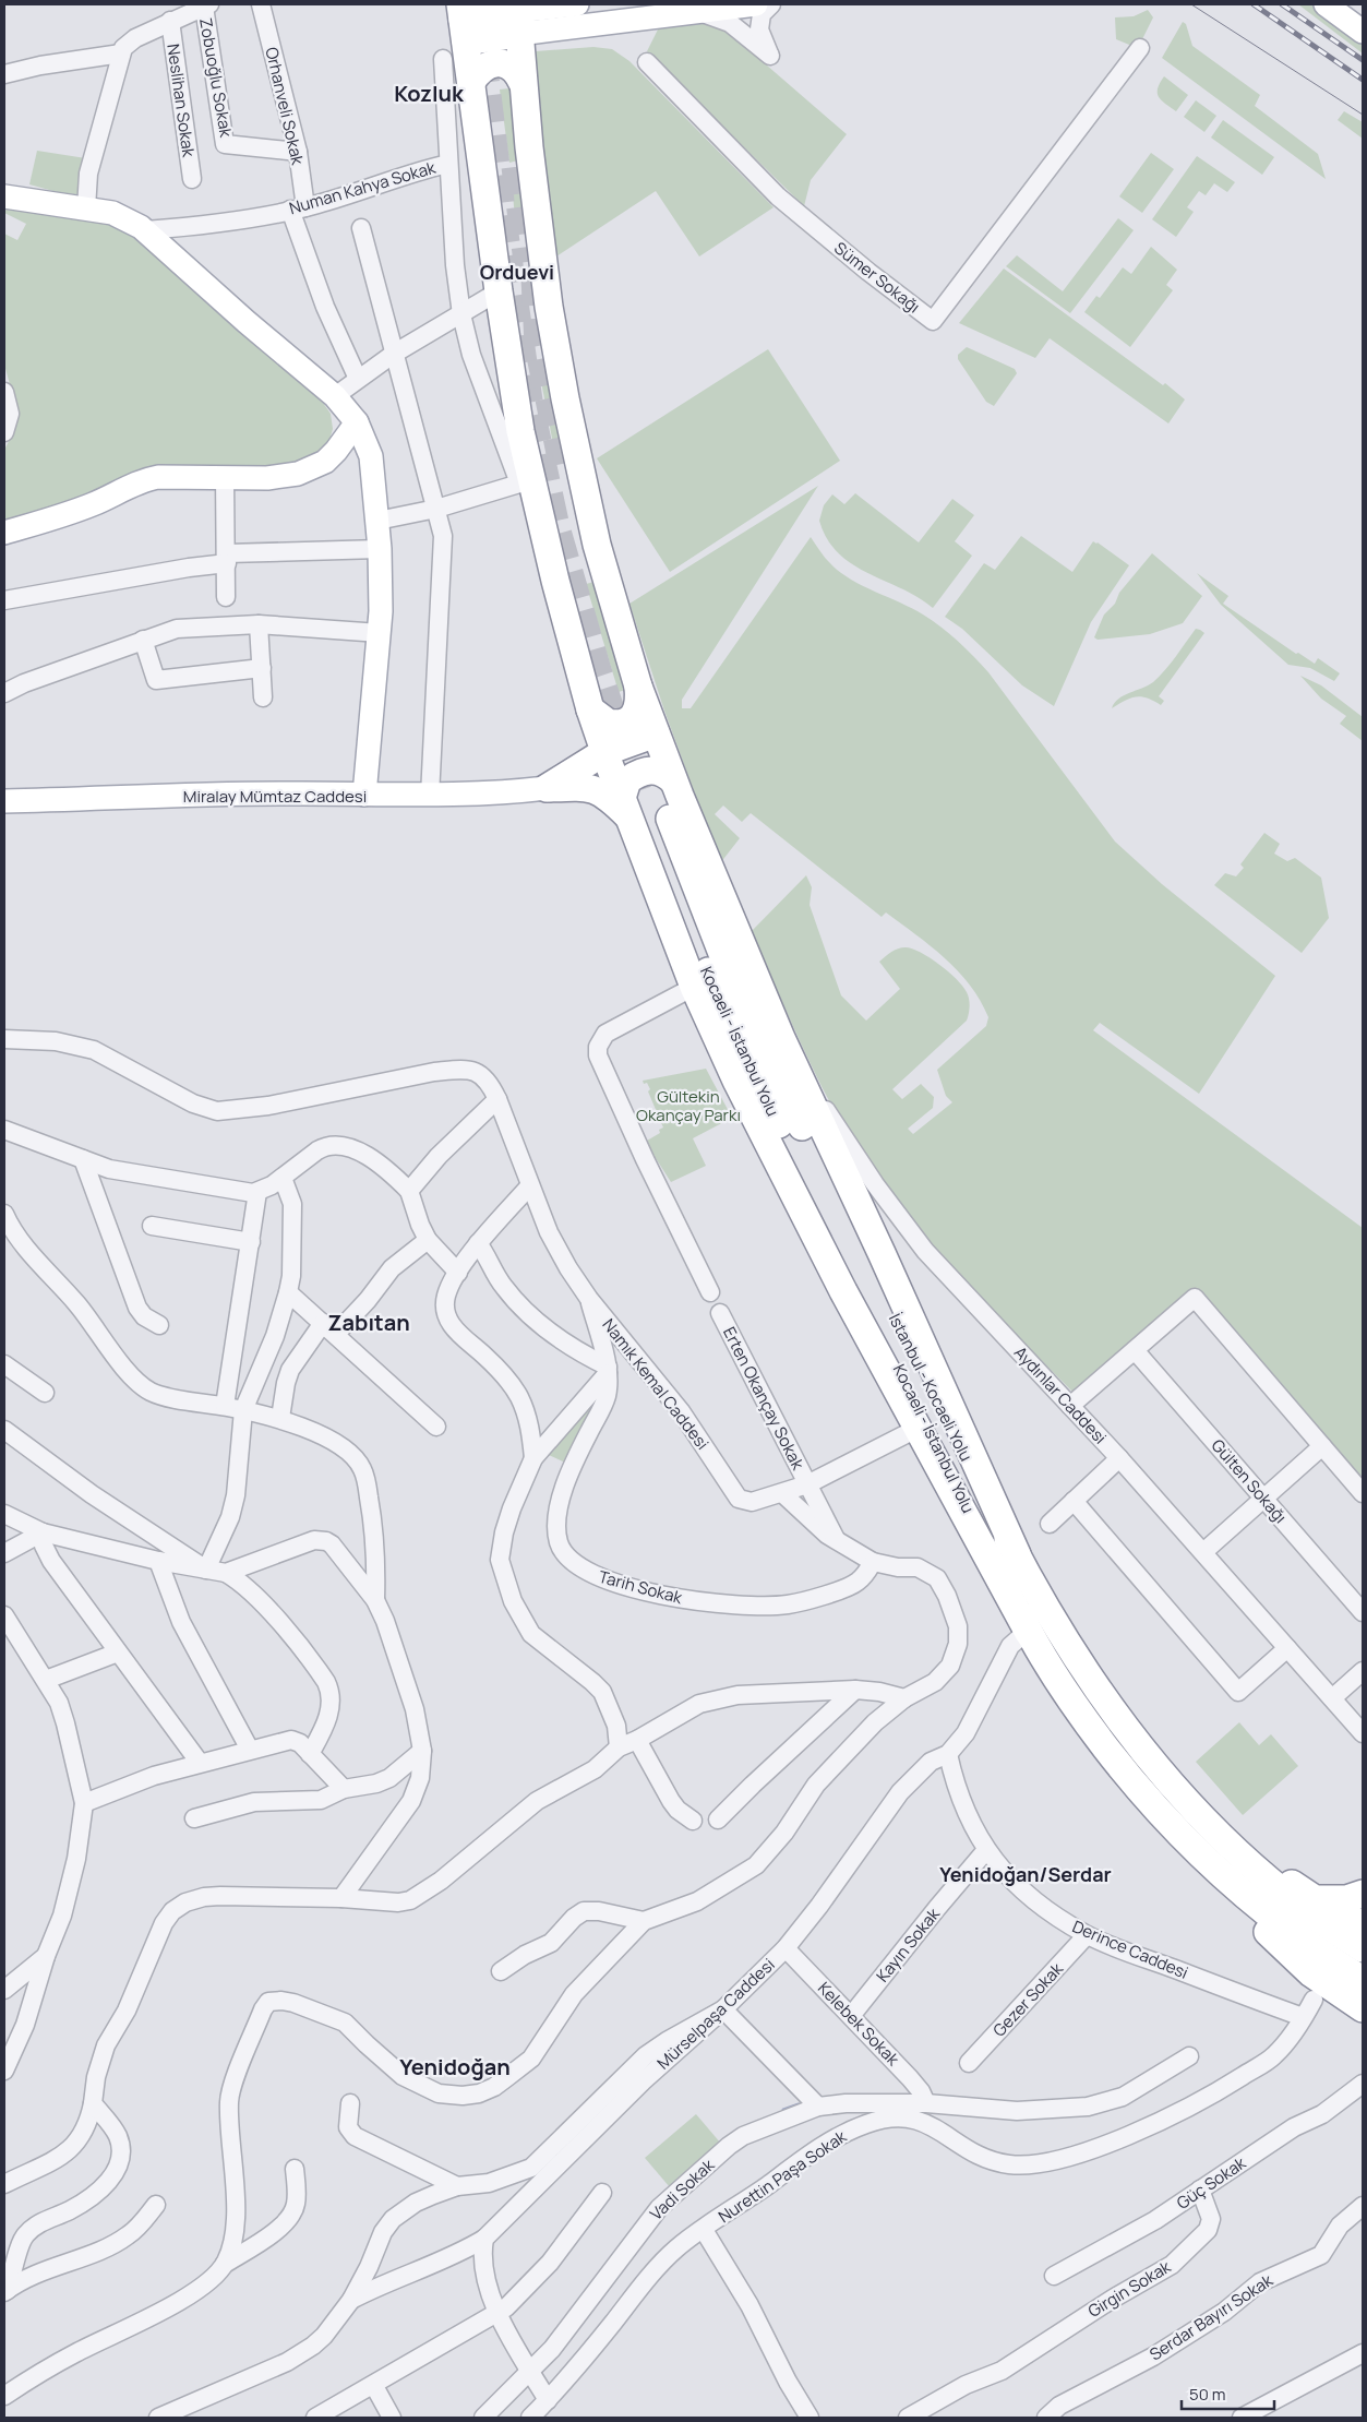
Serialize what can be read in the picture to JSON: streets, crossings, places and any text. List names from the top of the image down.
{
  "streets": {
    "highway": ["Kocaeli - İstanbul Yolu", "İstanbul - Kocaeli Yolu"],
    "main road": ["Miralay Mümtaz Caddesi"],
    "street": [
      "Zobuoğlu Sokak",
      "Neslihan Sokak",
      "Orhanveli Sokak",
      "Numan Kahya Sokak",
      "Sümer Sokağı",
      "Namık Kemal Caddesi",
      "Aydınlar Caddesi",
      "Erten Okançay Sokak",
      "Gülten Sokağı",
      "Tarih Sokak",
      "Kayın Sokak",
      "Derince Caddesi",
      "Gezer Sokak",
      "Mürselpaşa Caddesi",
      "Kelebek Sokak",
      "Nurettin Paşa Sokak",
      "Güç Sokak",
      "Vadi Sokak",
      "Girgin Sokak",
      "Serdar Bayırı Sokak"
    ]
  },
  "crossings": [
    ["Zobuoğlu Sokak", "Orhanveli Sokak"],
    ["Orhanveli Sokak", "Numan Kahya Sokak"],
    ["Kocaeli - İstanbul Yolu", "İstanbul - Kocaeli Yolu"],
    ["Kocaeli - İstanbul Yolu", "Mürselpaşa Caddesi"],
    ["Namık Kemal Caddesi", "Erten Okançay Sokak"],
    ["Namık Kemal Caddesi", "Tarih Sokak"],
    ["Kayın Sokak", "Derince Caddesi"],
    ["Kayın Sokak", "Kelebek Sokak"],
    ["Derince Caddesi", "Gezer Sokak"],
    ["Derince Caddesi", "Mürselpaşa Caddesi"],
    ["Derince Caddesi", "Nurettin Paşa Sokak"],
    ["Mürselpaşa Caddesi", "Kelebek Sokak"],
    ["Kelebek Sokak", "Nurettin Paşa Sokak"],
    ["Kelebek Sokak", "Vadi Sokak"],
    ["Nurettin Paşa Sokak", "Vadi Sokak"],
    ["Güç Sokak", "Girgin Sokak"]
  ],
  "districts": [
    "Kozluk",
    "Orduevi",
    "Zabıtan",
    "Yenidoğan/Serdar",
    "Yenidoğan"
  ],
  "parks": ["Gültekin Okançay Parkı"],
  "scale_bar": "50 m"
}
